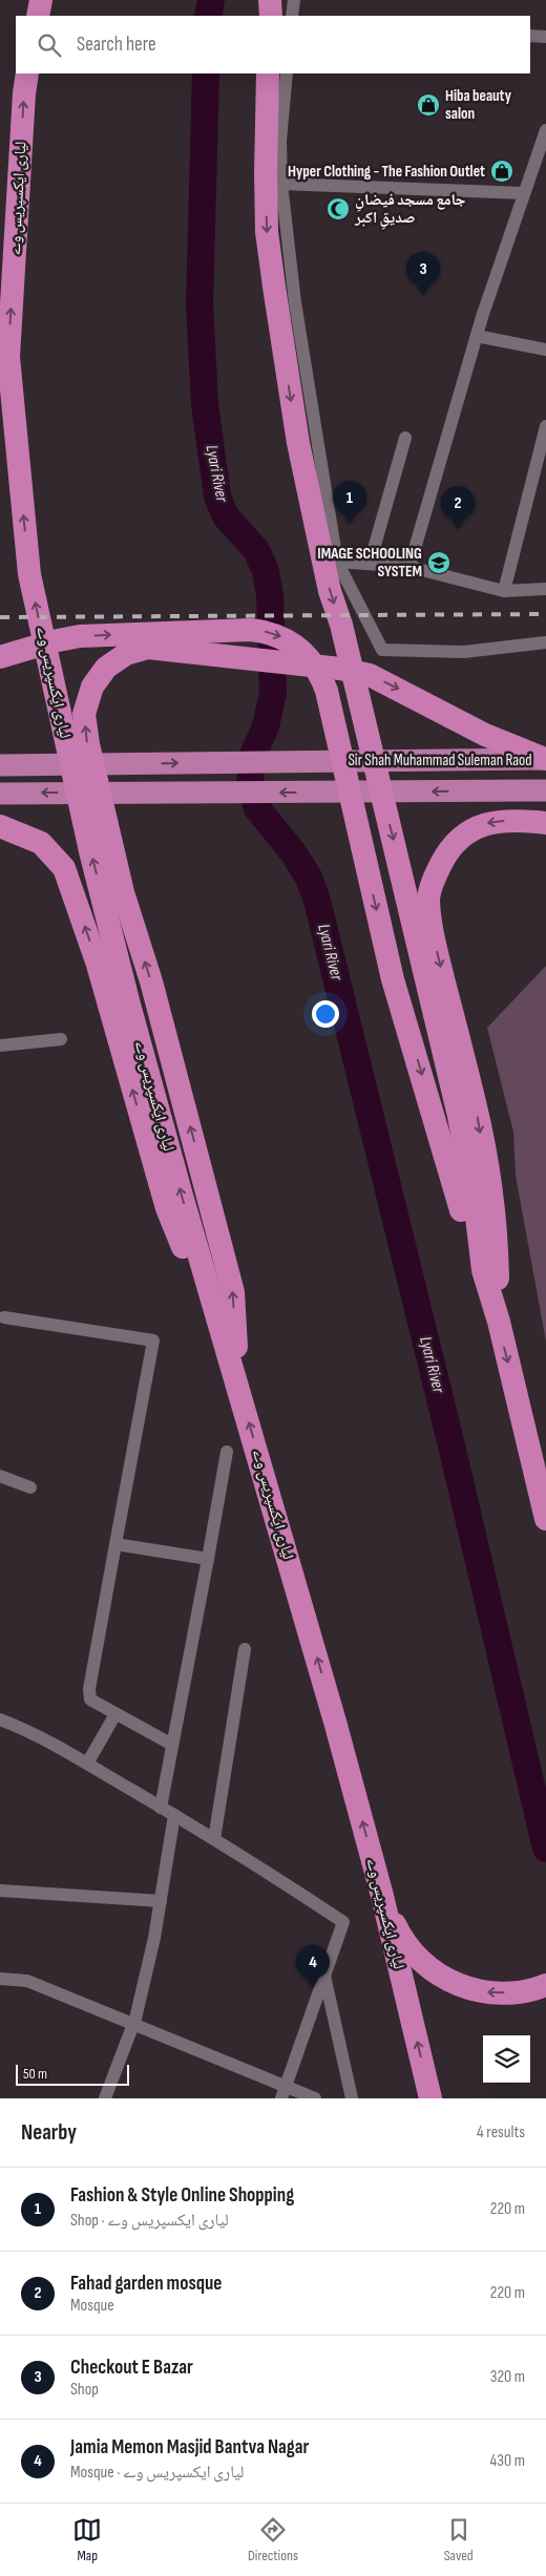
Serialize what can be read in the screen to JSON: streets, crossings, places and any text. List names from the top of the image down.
{
  "streets": {
    "highway": ["لیاری ایکسپریس وے", "Sir Shah Muhammad Suleman Raod"]
  },
  "water": ["Lyari River"],
  "places": {
    "shop": ["Hiba beauty salon", "Hyper Clothing - The Fashion Outlet"],
    "mosque": ["جامع مسجد فیضانِ صدیقِ اکبر"],
    "school or university": ["IMAGE SCHOOLING SYSTEM"]
  },
  "scale_bar": "50 m",
  "page": {
    "search": "Search here",
    "pins": [
      "3",
      "1",
      "2",
      "4"
    ],
    "scale": "50 m",
    "heading": ["Nearby", "4 results"],
    "list": [
      {
        "mark": "1",
        "name": "Fashion & Style Online Shopping",
        "note": "Shop · لیاری ایکسپریس وے",
        "value": "220 m"
      },
      {
        "mark": "2",
        "name": "Fahad garden mosque",
        "note": "Mosque",
        "value": "220 m"
      },
      {
        "mark": "3",
        "name": "Checkout E Bazar",
        "note": "Shop",
        "value": "320 m"
      },
      {
        "mark": "4",
        "name": "Jamia Memon Masjid Bantva Nagar",
        "note": "Mosque · لیاری ایکسپریس وے",
        "value": "430 m"
      }
    ],
    "nav": ["Map", "Directions", "Saved"]
  }
}
